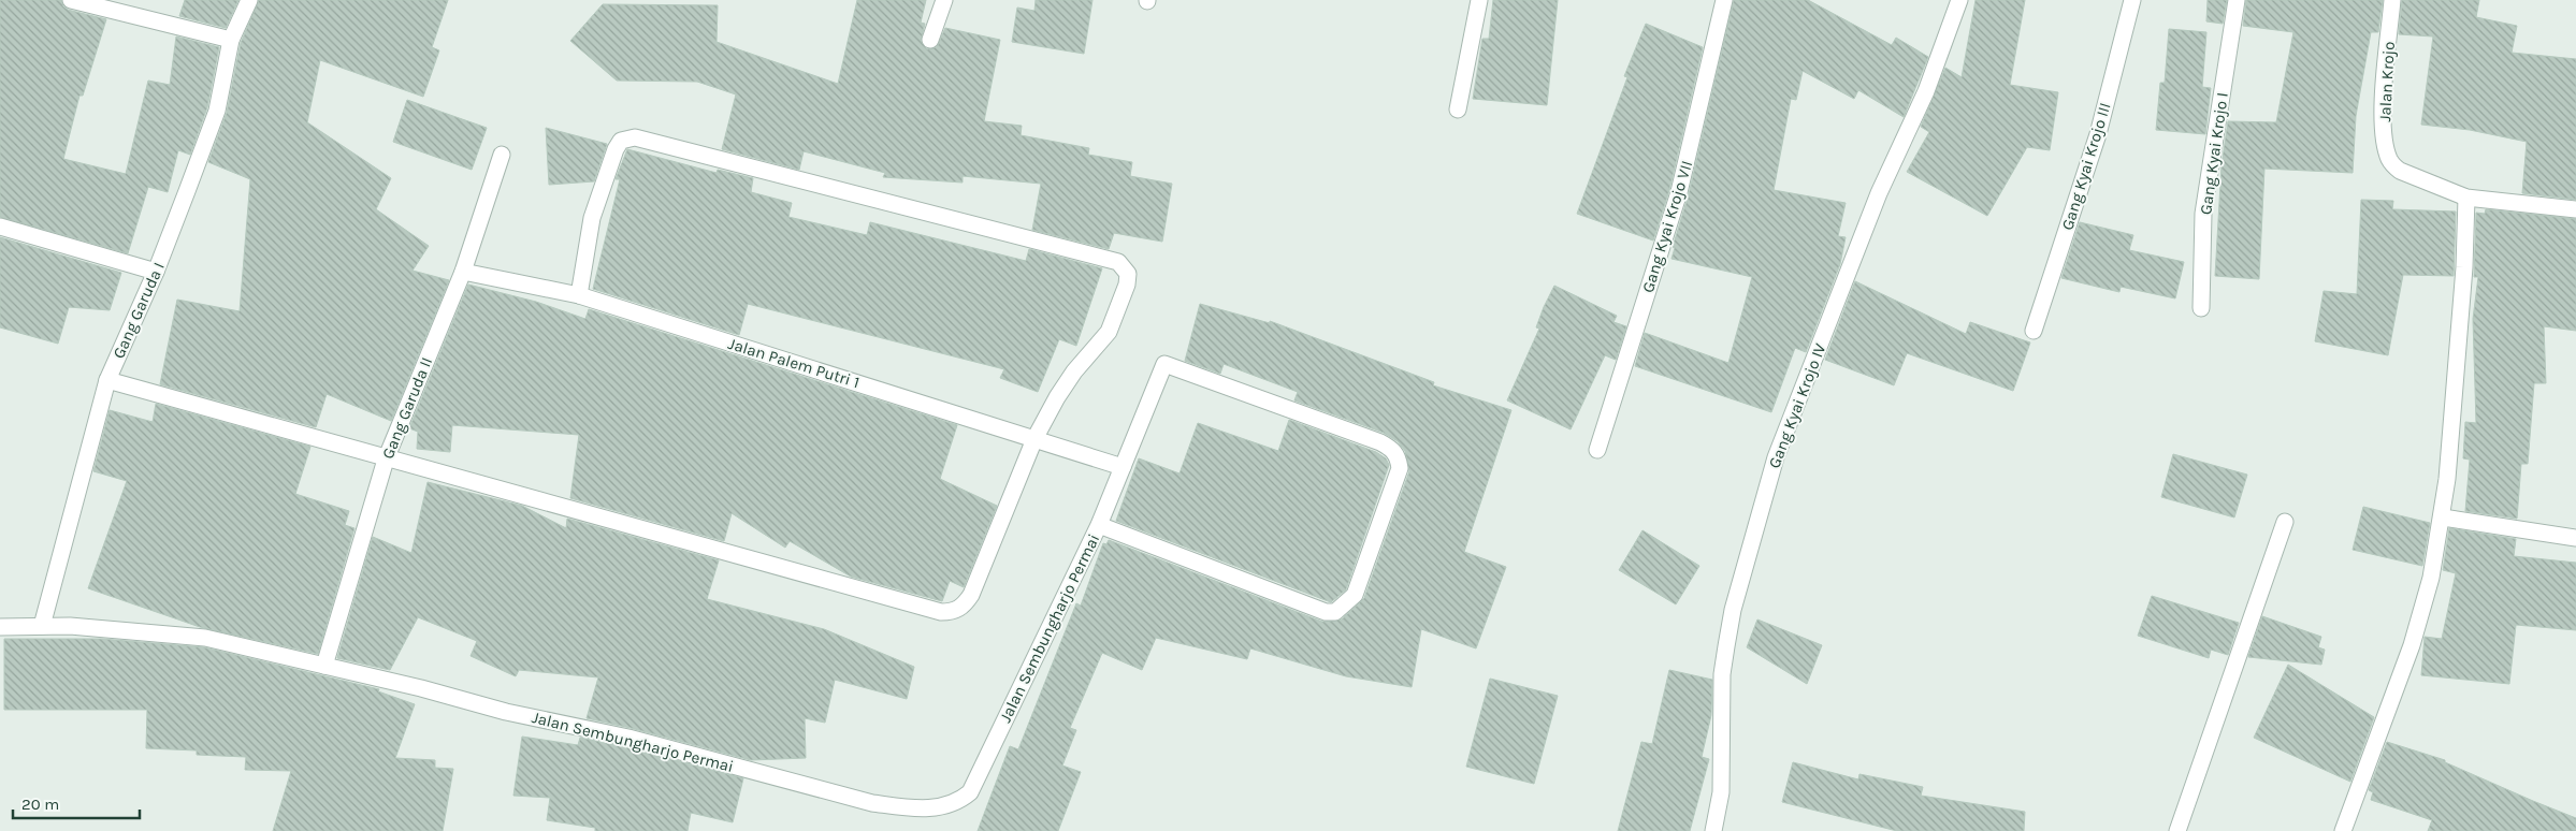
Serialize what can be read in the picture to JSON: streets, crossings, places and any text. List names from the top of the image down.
{
  "streets": {
    "street": [
      "Jalan Krojo",
      "Gang Kyai Krojo I",
      "Gang Kyai Krojo III",
      "Gang Kyai Krojo VII",
      "Gang Garuda I",
      "Jalan Palem Putri 1",
      "Gang Kyai Krojo IV",
      "Gang Garuda II",
      "Jalan Sembungharjo Permai"
    ]
  },
  "crossings": [
    ["Gang Garuda I", "Jalan Sembungharjo Permai"],
    ["Jalan Palem Putri 1", "Gang Garuda II"],
    ["Jalan Palem Putri 1", "Jalan Sembungharjo Permai"],
    ["Gang Garuda II", "Jalan Sembungharjo Permai"]
  ],
  "scale_bar": "20 m"
}
